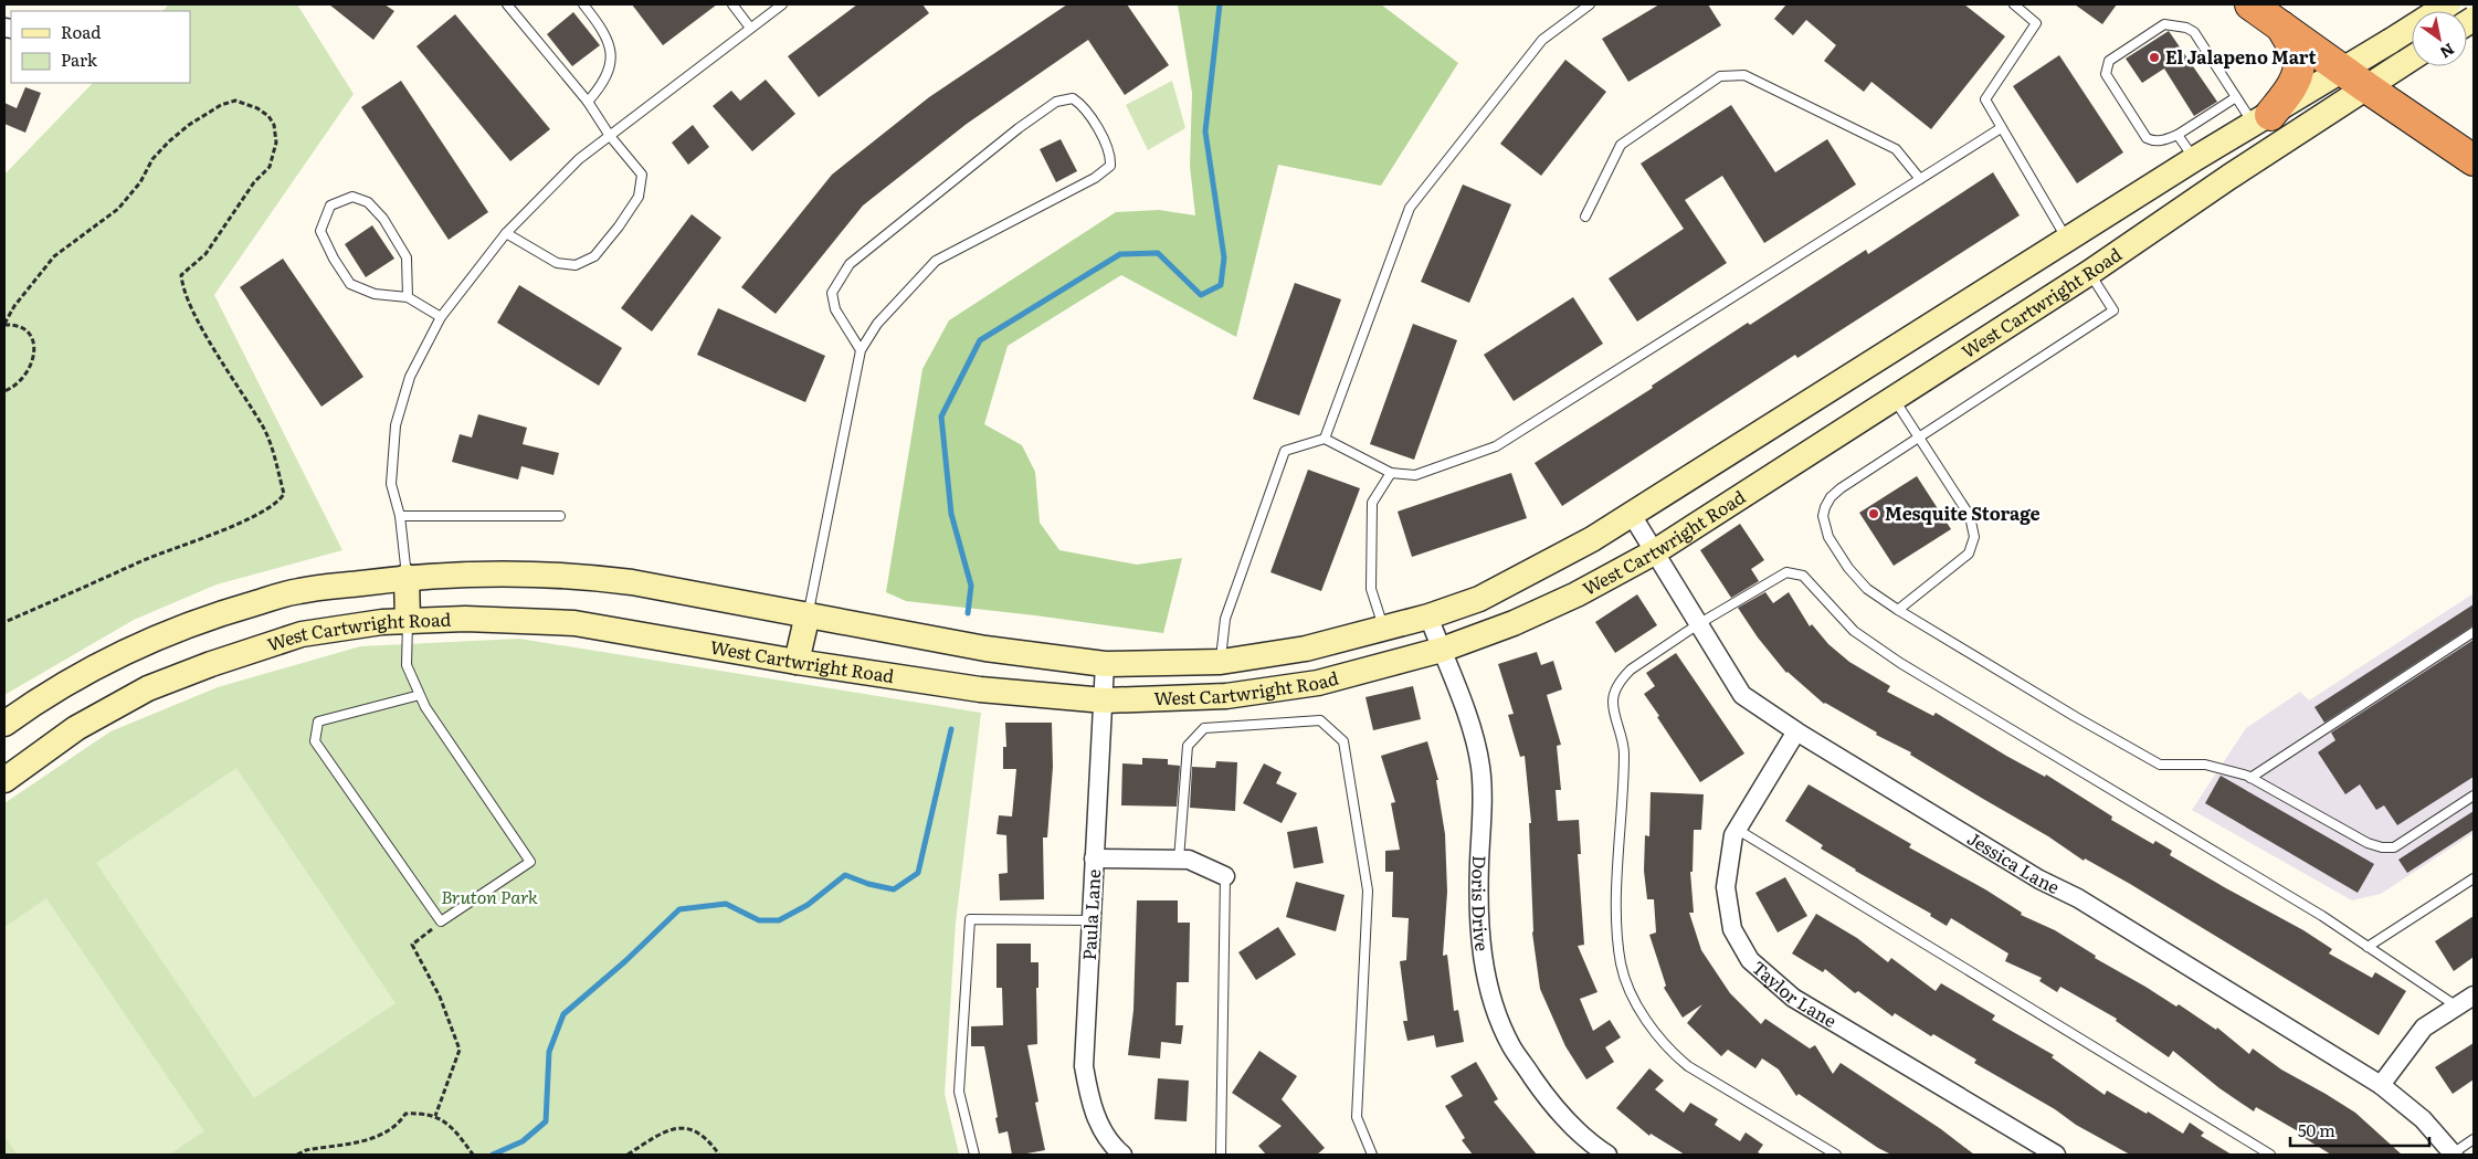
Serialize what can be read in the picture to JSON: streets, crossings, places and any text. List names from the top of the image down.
{
  "streets": {
    "main road": ["West Cartwright Road"],
    "street": [
      "Jessica Lane",
      "Doris Drive",
      "Paula Lane",
      "Taylor Lane"
    ]
  },
  "crossings": [
    ["West Cartwright Road", "Jessica Lane"],
    ["West Cartwright Road", "Doris Drive"],
    ["West Cartwright Road", "Paula Lane"],
    ["Jessica Lane", "Taylor Lane"]
  ],
  "parks": ["Bruton Park"],
  "places": ["El Jalapeno Mart", "Mesquite Storage"],
  "legend": ["Road", "Park"],
  "scale_bar": "50 m",
  "north": "bottom right"
}
